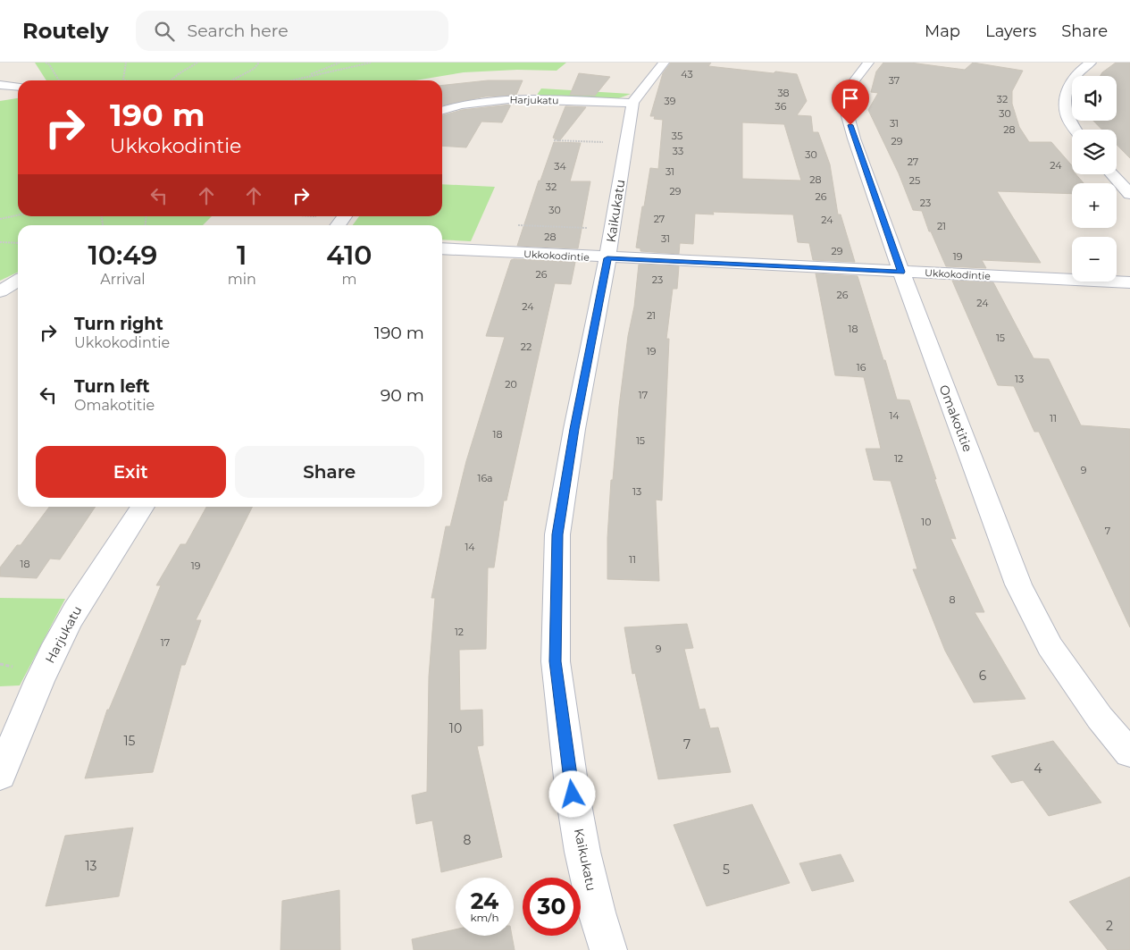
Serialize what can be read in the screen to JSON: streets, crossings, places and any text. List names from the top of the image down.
{
  "streets": {
    "street": [
      "Harjukatu",
      "Kaikukatu",
      "Ukkokodintie",
      "Omakotitie"
    ]
  },
  "crossings": [
    ["Harjukatu", "Kaikukatu"],
    ["Kaikukatu", "Ukkokodintie"],
    ["Ukkokodintie", "Omakotitie"]
  ],
  "house_numbers": [
    "43",
    "37",
    "38",
    "32",
    "39",
    "36",
    "30",
    "31",
    "28",
    "35",
    "29",
    "33",
    "30",
    "27",
    "24",
    "34",
    "31",
    "28",
    "25",
    "32",
    "29",
    "26",
    "23",
    "30",
    "27",
    "24",
    "21",
    "28",
    "31",
    "29",
    "19",
    "26",
    "23",
    "26",
    "24",
    "24",
    "21",
    "18",
    "15",
    "22",
    "19",
    "16",
    "13",
    "20",
    "17",
    "14",
    "11",
    "18",
    "15",
    "12",
    "9",
    "16a",
    "13",
    "10",
    "7",
    "14",
    "11",
    "18",
    "19",
    "8",
    "12",
    "17",
    "9",
    "6",
    "10",
    "15",
    "7",
    "4",
    "8",
    "13",
    "5",
    "2"
  ],
  "page": {
    "header": "Routely",
    "search": "Search here",
    "nav": ["Map", "Layers", "Share"],
    "map_buttons": ["+", "−"],
    "turn": ["190 m", "Ukkokodintie"],
    "eta": [
      "10:49",
      "Arrival",
      "1",
      "min",
      "410",
      "m"
    ],
    "list": [
      {
        "name": "Turn right",
        "note": "Ukkokodintie",
        "value": "190 m"
      },
      {
        "name": "Turn left",
        "note": "Omakotitie",
        "value": "90 m"
      }
    ],
    "buttons": ["Exit", "Share"],
    "speed": "24 km/h",
    "limit": "30"
  }
}
